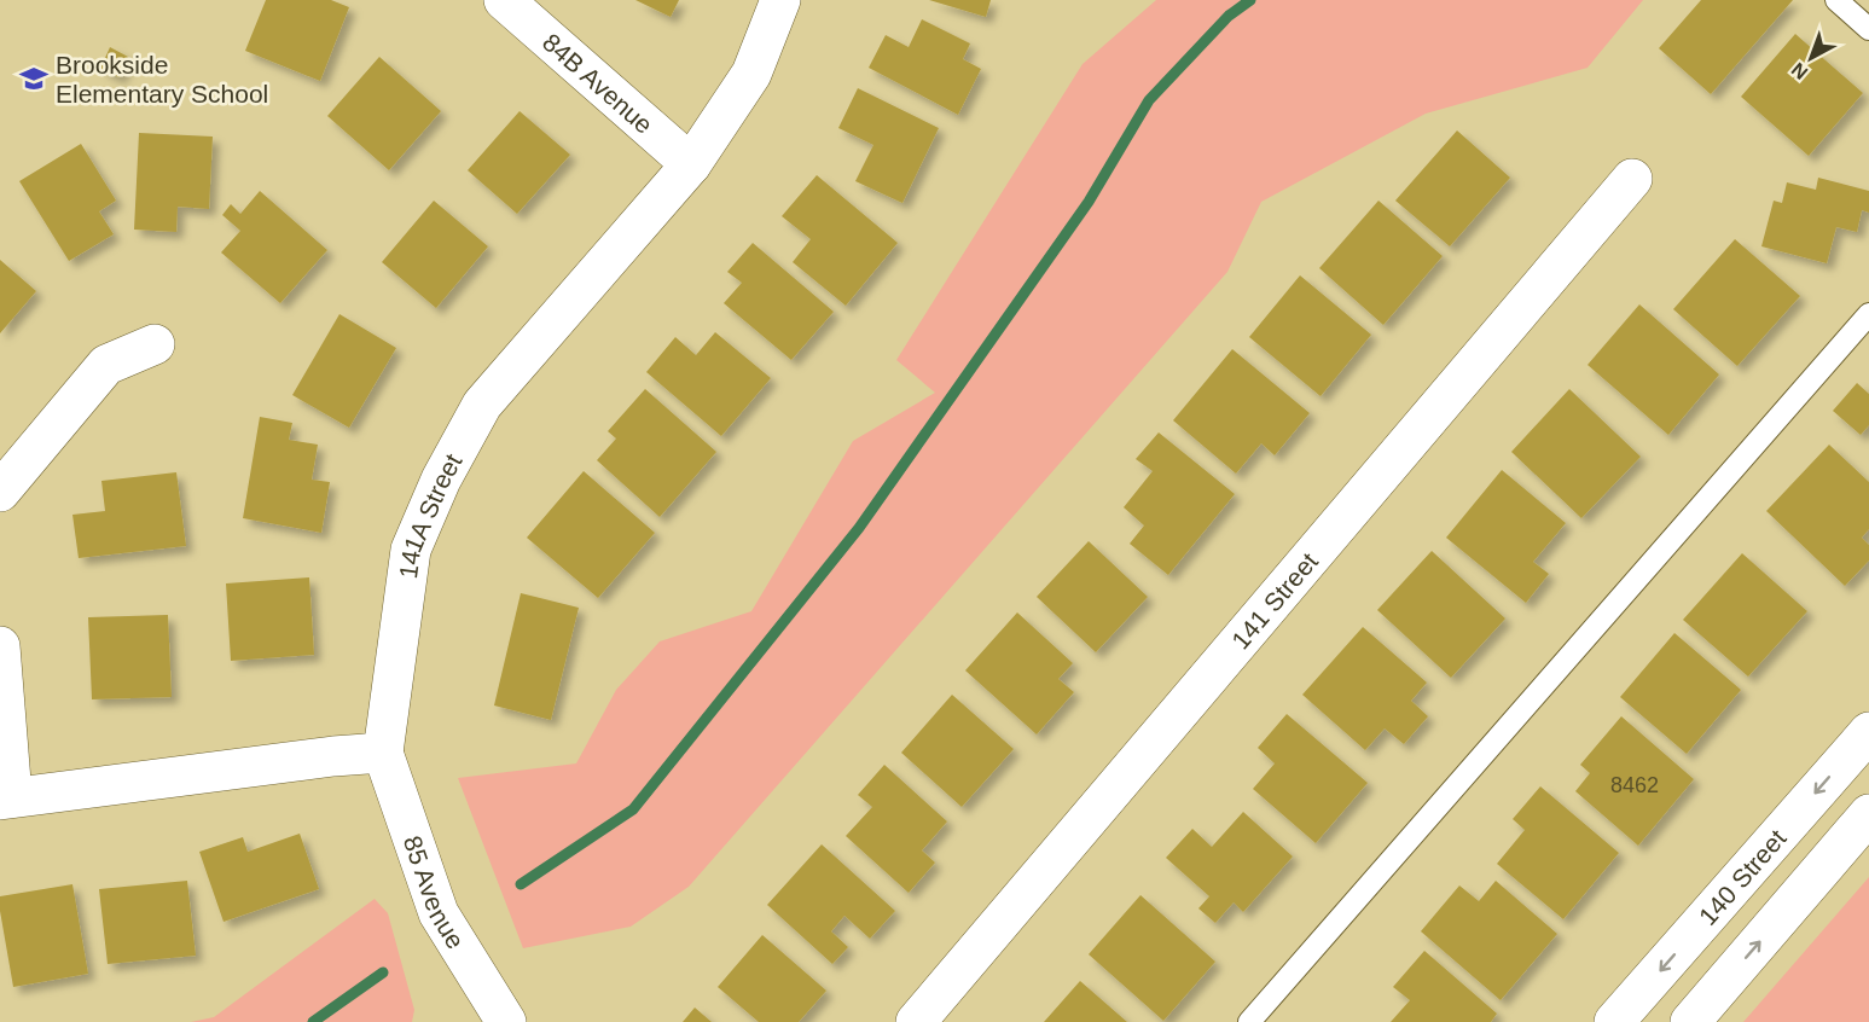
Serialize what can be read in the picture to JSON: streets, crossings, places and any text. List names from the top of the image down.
{
  "streets": {
    "street": [
      "84B Avenue",
      "141A Street",
      "141 Street",
      "140 Street",
      "85 Avenue"
    ]
  },
  "crossings": [
    ["84B Avenue", "141A Street"],
    ["141A Street", "85 Avenue"]
  ],
  "places": {
    "school or university": ["Brookside Elementary School"]
  },
  "house_numbers": ["8462"],
  "north": "bottom left"
}
